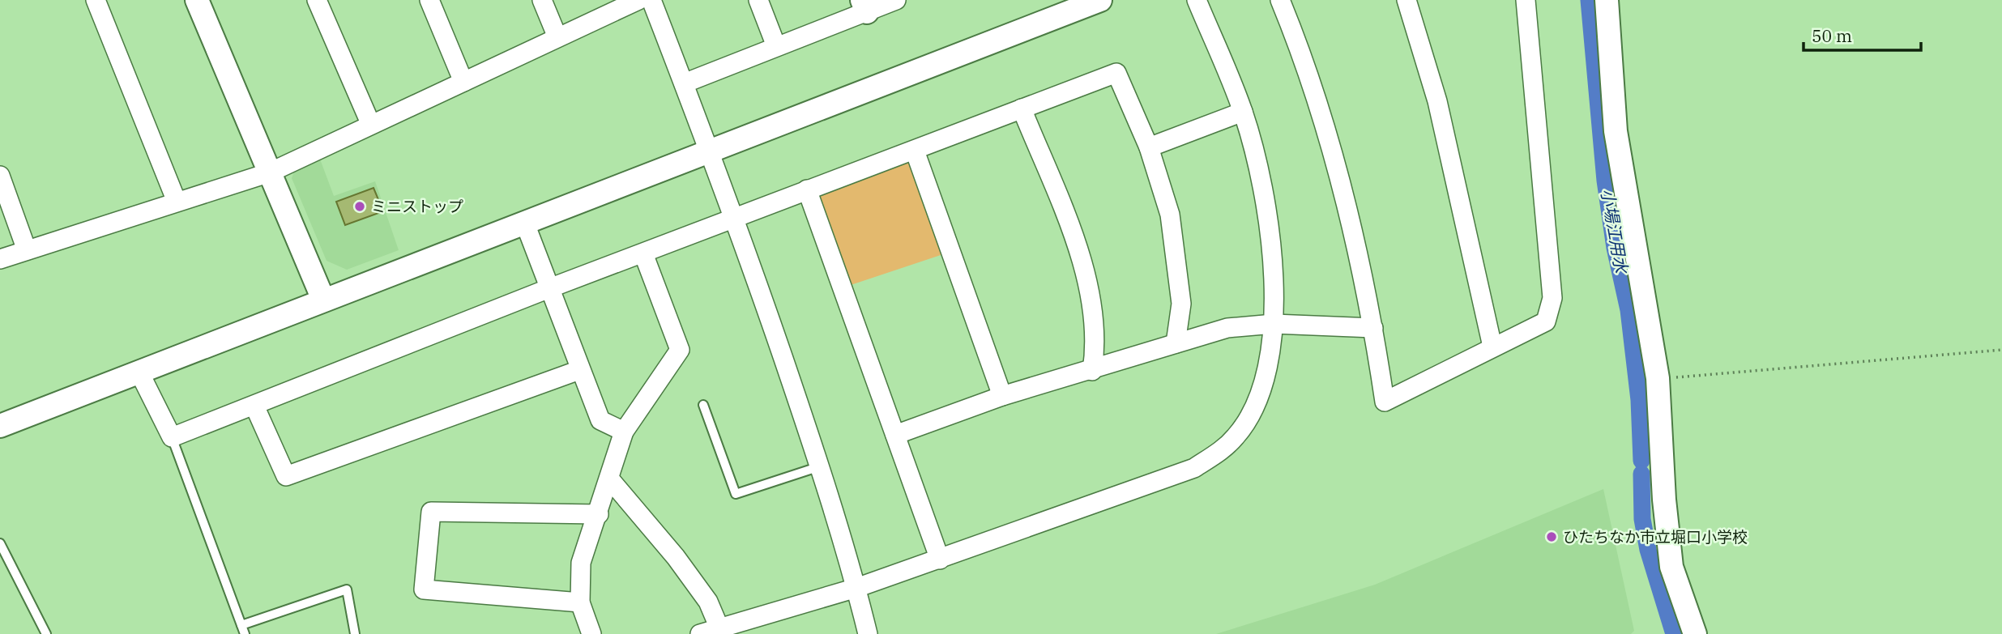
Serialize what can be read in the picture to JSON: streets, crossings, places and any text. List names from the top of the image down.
{
  "water": ["小場江用水"],
  "places": ["ミニストップ", "ひたちなか市立堀口小学校"],
  "scale_bar": "50 m"
}
